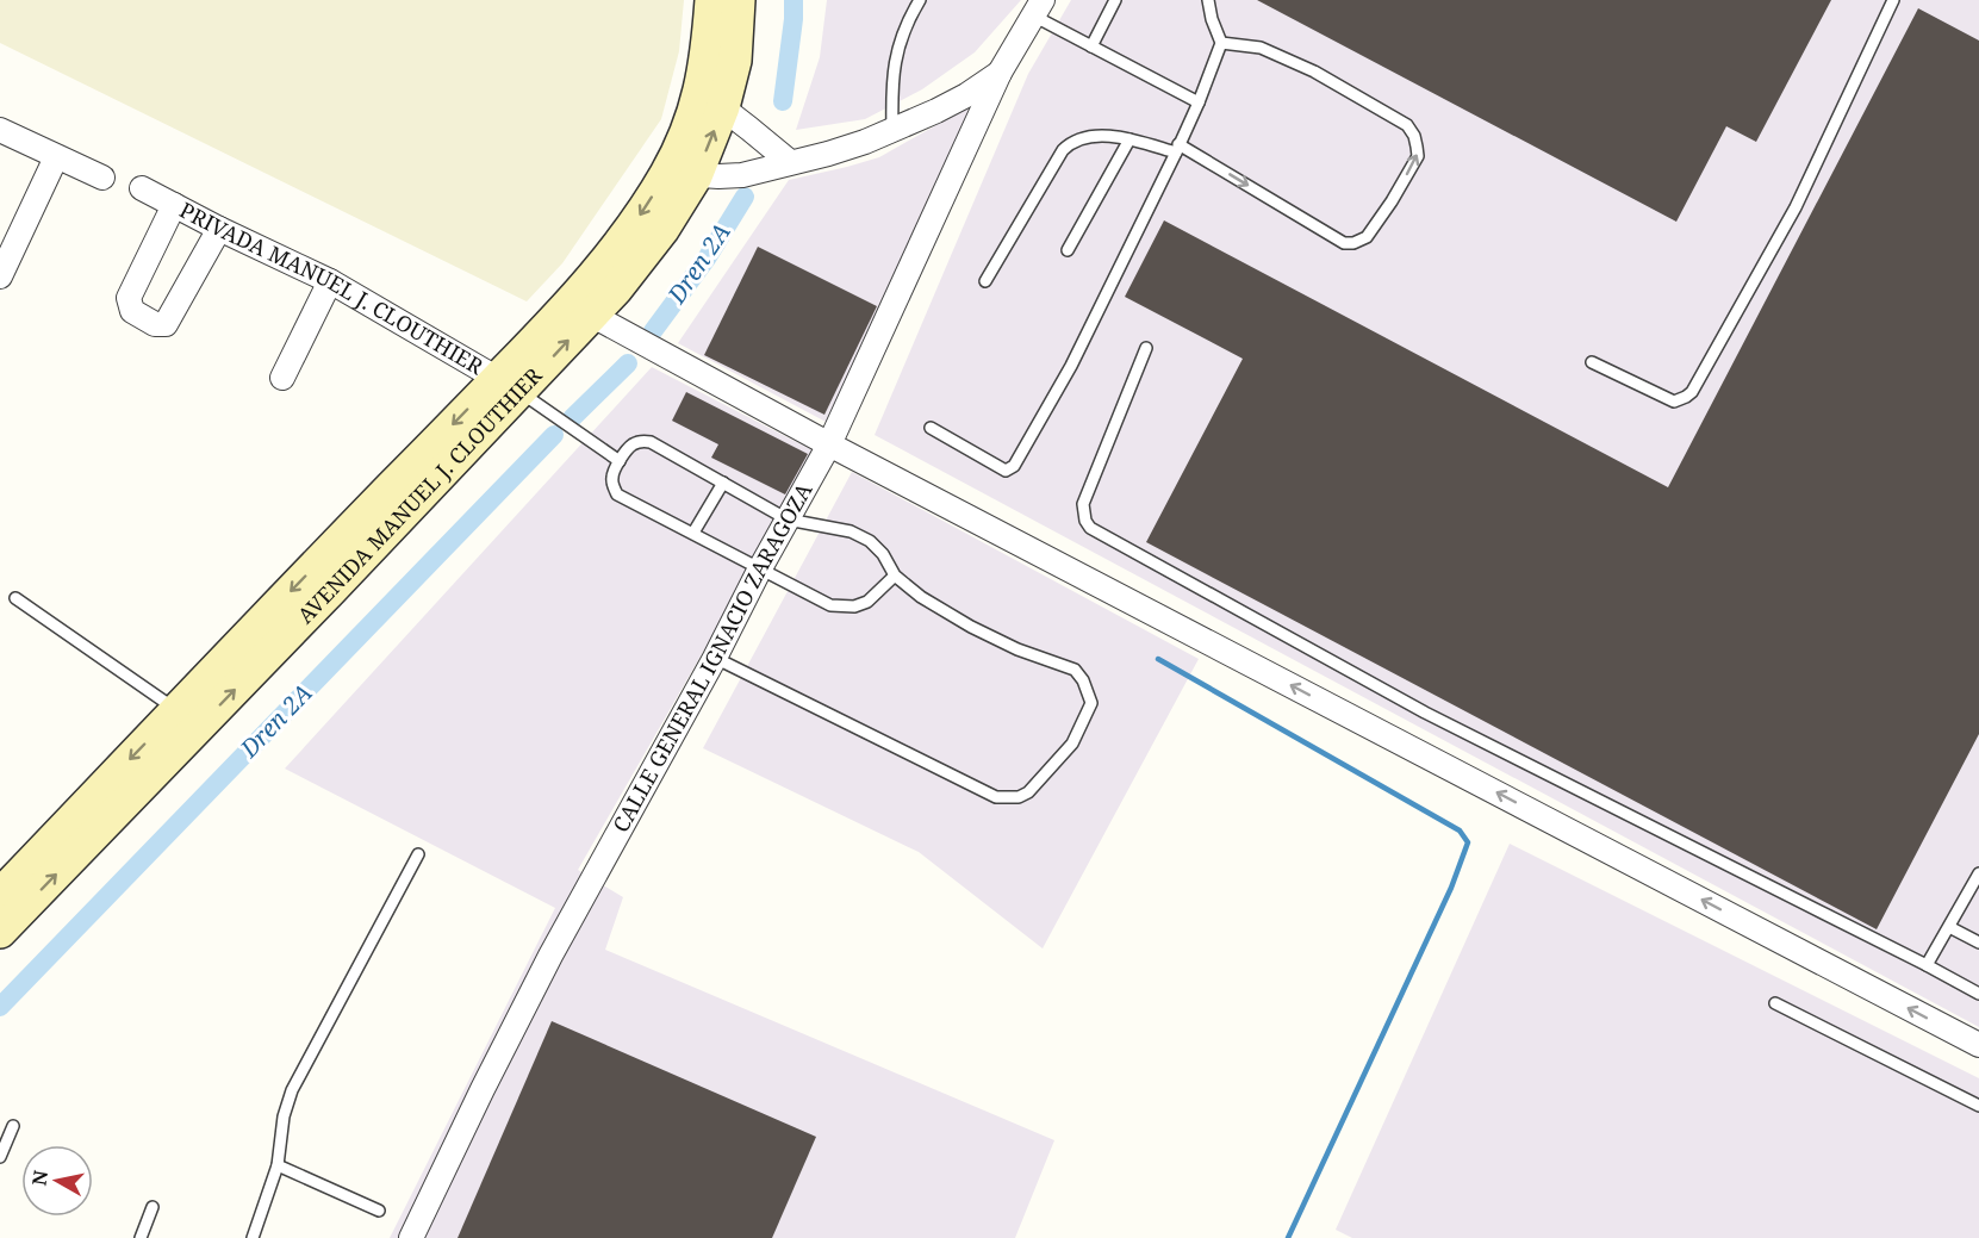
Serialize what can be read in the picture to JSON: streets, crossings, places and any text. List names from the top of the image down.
{
  "streets": {
    "main road": ["AVENIDA MANUEL J. CLOUTHIER"],
    "street": ["PRIVADA MANUEL J. CLOUTHIER", "CALLE GENERAL IGNACIO ZARAGOZA"]
  },
  "crossings": [
    ["PRIVADA MANUEL J. CLOUTHIER", "AVENIDA MANUEL J. CLOUTHIER"]
  ],
  "water": ["Dren 2A"],
  "north": "left"
}
